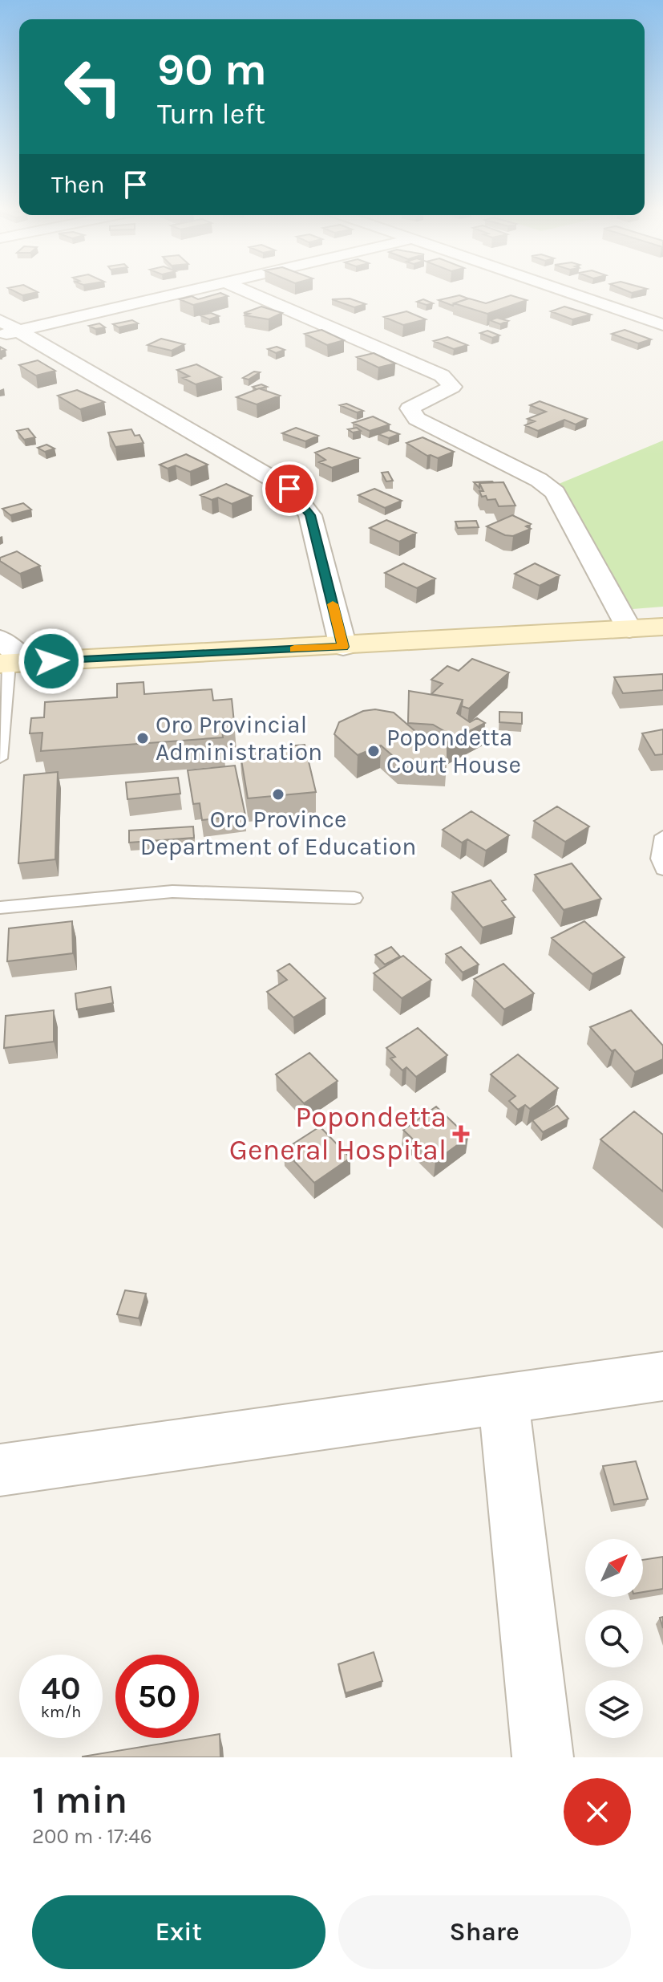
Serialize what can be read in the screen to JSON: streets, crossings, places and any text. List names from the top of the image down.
{
  "places": {
    "other": ["Oro Provincial Administration", "Popondetta Court House", "Oro Province Department of Education"],
    "health": ["Popondetta General Hospital"]
  },
  "north": "top right",
  "page": {
    "turn": ["90 m", "Turn left"],
    "then": "Then",
    "speed": "40 km/h",
    "limit": "50",
    "heading": ["1 min", "200 m · 17:46"],
    "buttons": ["Exit", "Share"]
  }
}
